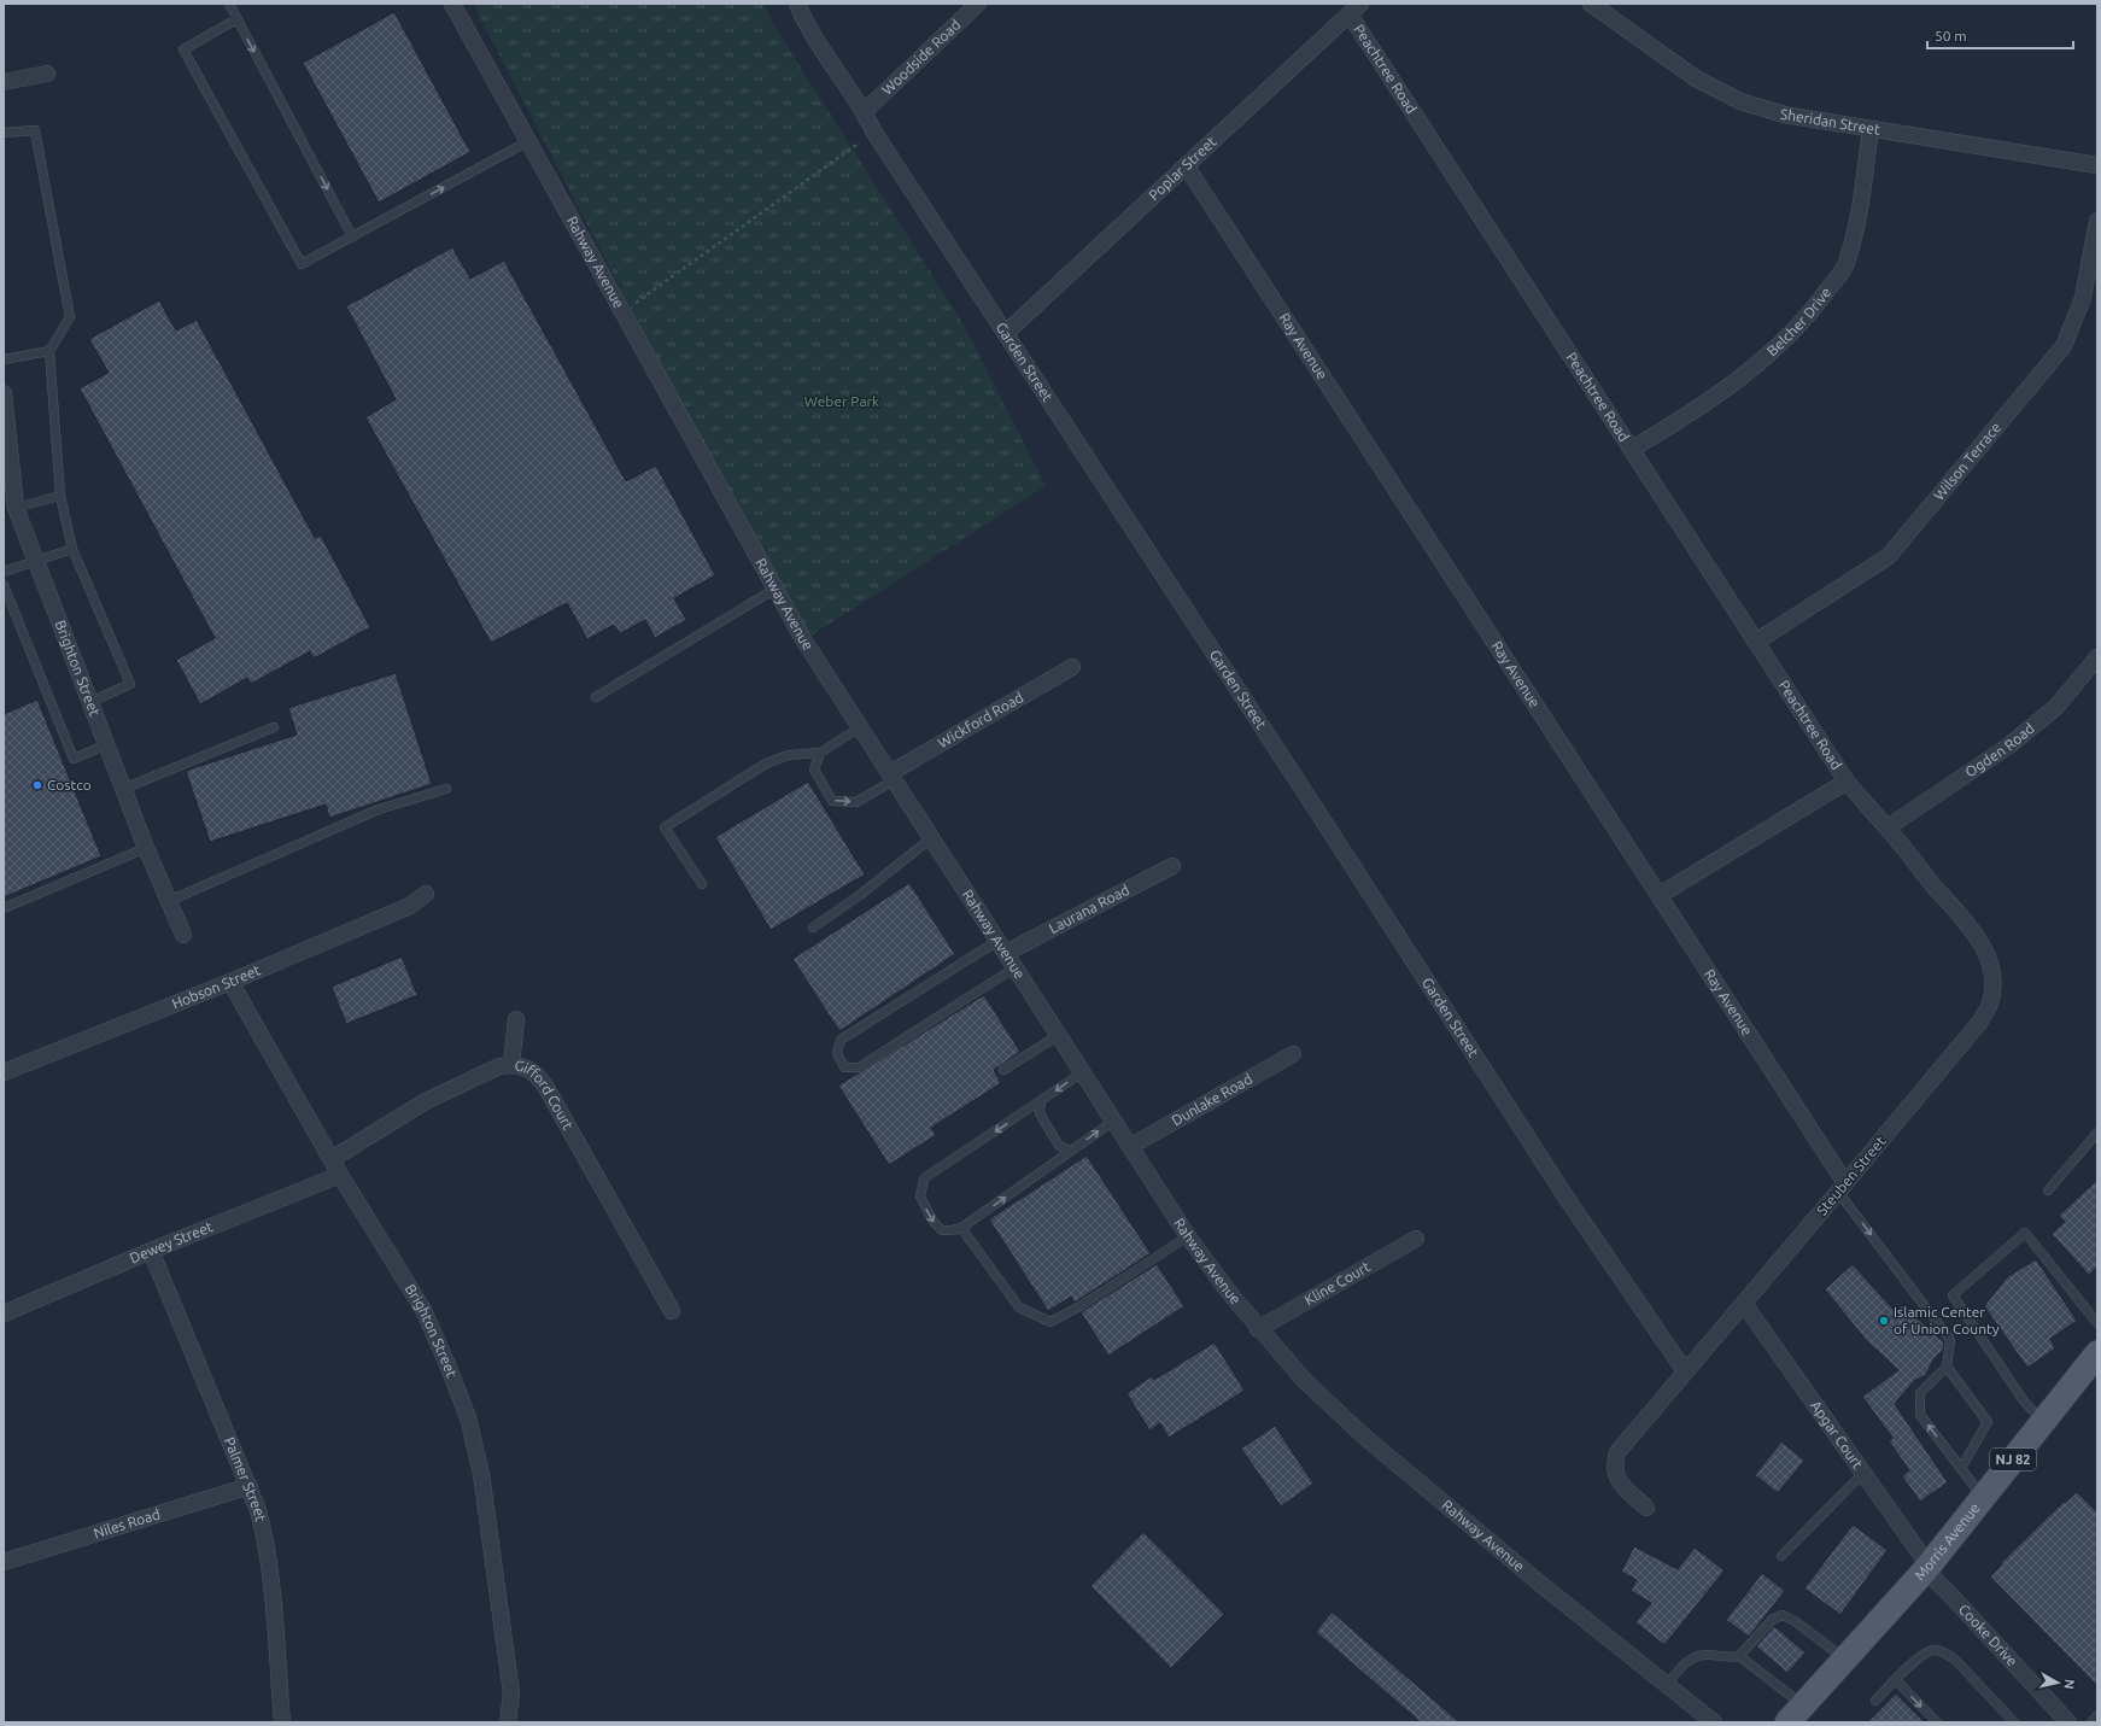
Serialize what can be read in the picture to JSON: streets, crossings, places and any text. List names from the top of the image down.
{
  "streets": {
    "main road": ["NJ 82", "Morris Avenue"],
    "street": [
      "Woodside Road",
      "Peachtree Road",
      "Sheridan Street",
      "Poplar Street",
      "Rahway Avenue",
      "Belcher Drive",
      "Ray Avenue",
      "Garden Street",
      "Wilson Terrace",
      "Brighton Street",
      "Wickford Road",
      "Ogden Road",
      "Laurana Road",
      "Hobson Street",
      "Gifford Court",
      "Dunlake Road",
      "Steuben Street",
      "Dewey Street",
      "Kline Court",
      "Apgar Court",
      "Palmer Street",
      "Niles Road",
      "Cooke Drive"
    ]
  },
  "crossings": [
    ["Woodside Road", "Garden Street"],
    ["Peachtree Road", "Poplar Street"],
    ["Peachtree Road", "Belcher Drive"],
    ["Peachtree Road", "Ray Avenue"],
    ["Peachtree Road", "Wilson Terrace"],
    ["Peachtree Road", "Ogden Road"],
    ["Peachtree Road", "Steuben Street"],
    ["Sheridan Street", "Belcher Drive"],
    ["Poplar Street", "Ray Avenue"],
    ["Poplar Street", "Garden Street"],
    ["Rahway Avenue", "Wickford Road"],
    ["Rahway Avenue", "Laurana Road"],
    ["Rahway Avenue", "Dunlake Road"],
    ["Rahway Avenue", "Kline Court"],
    ["Ray Avenue", "Steuben Street"],
    ["Garden Street", "Steuben Street"],
    ["Brighton Street", "Hobson Street"],
    ["Brighton Street", "Gifford Court"],
    ["Brighton Street", "Dewey Street"],
    ["Ogden Road", "Steuben Street"],
    ["Steuben Street", "Apgar Court"],
    ["Dewey Street", "Palmer Street"],
    ["Apgar Court", "Morris Avenue"],
    ["Apgar Court", "Cooke Drive"],
    ["Palmer Street", "Niles Road"],
    ["Morris Avenue", "Cooke Drive"]
  ],
  "parks": ["Weber Park"],
  "places": ["Costco", "Islamic Center of Union County"],
  "scale_bar": "50 m",
  "north": "right"
}
